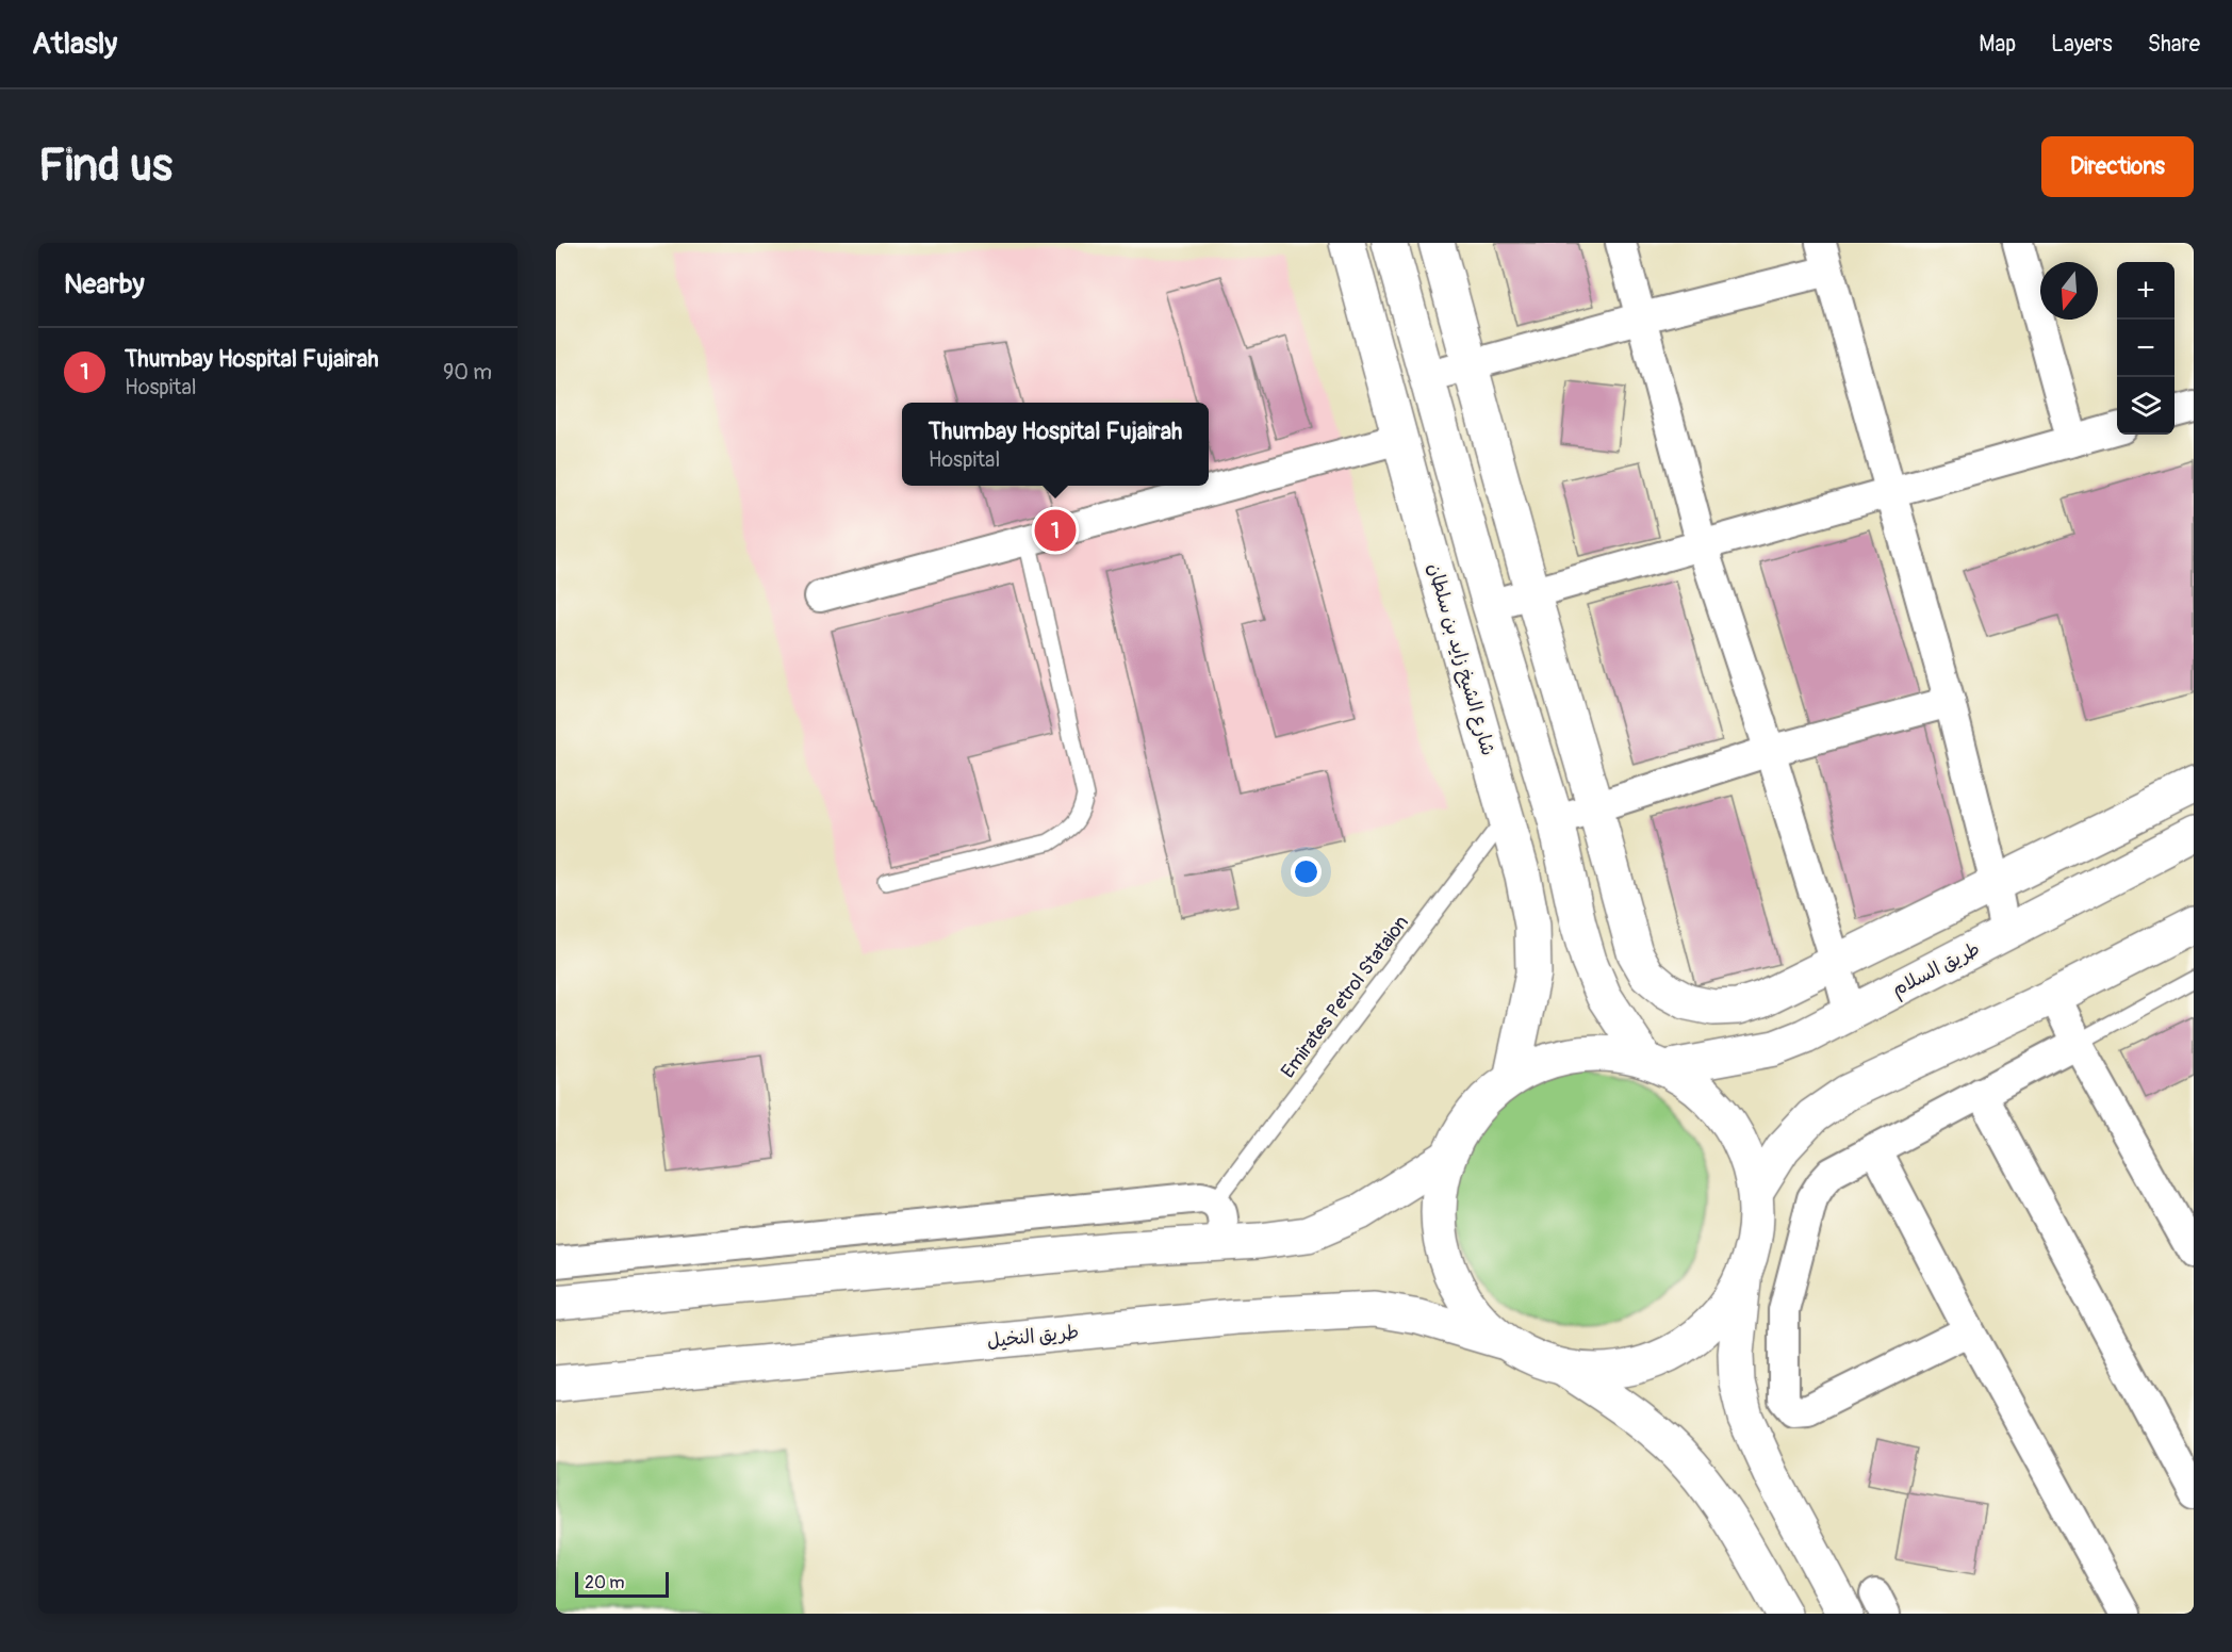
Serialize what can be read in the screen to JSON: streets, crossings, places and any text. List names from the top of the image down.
{
  "streets": {
    "main road": ["شارع الشيخ زايد بن سلطان", "طريق السلام", "طريق النخيل"],
    "lane": ["Emirates Petrol Stataion"]
  },
  "crossings": [
    ["شارع الشيخ زايد بن سلطان", "Emirates Petrol Stataion"]
  ],
  "scale_bar": "20 m",
  "north": "bottom",
  "page": {
    "header": "Atlasly",
    "nav": ["Map", "Layers", "Share"],
    "buttons": "Directions",
    "title": "Find us",
    "heading": "Nearby",
    "map_buttons": ["+", "−"],
    "list": [
      {
        "mark": "1",
        "name": "Thumbay Hospital Fujairah",
        "note": "Hospital",
        "value": "90 m"
      }
    ],
    "popup": ["Thumbay Hospital Fujairah", "Hospital"],
    "pins": "1",
    "scale": "20 m"
  }
}
